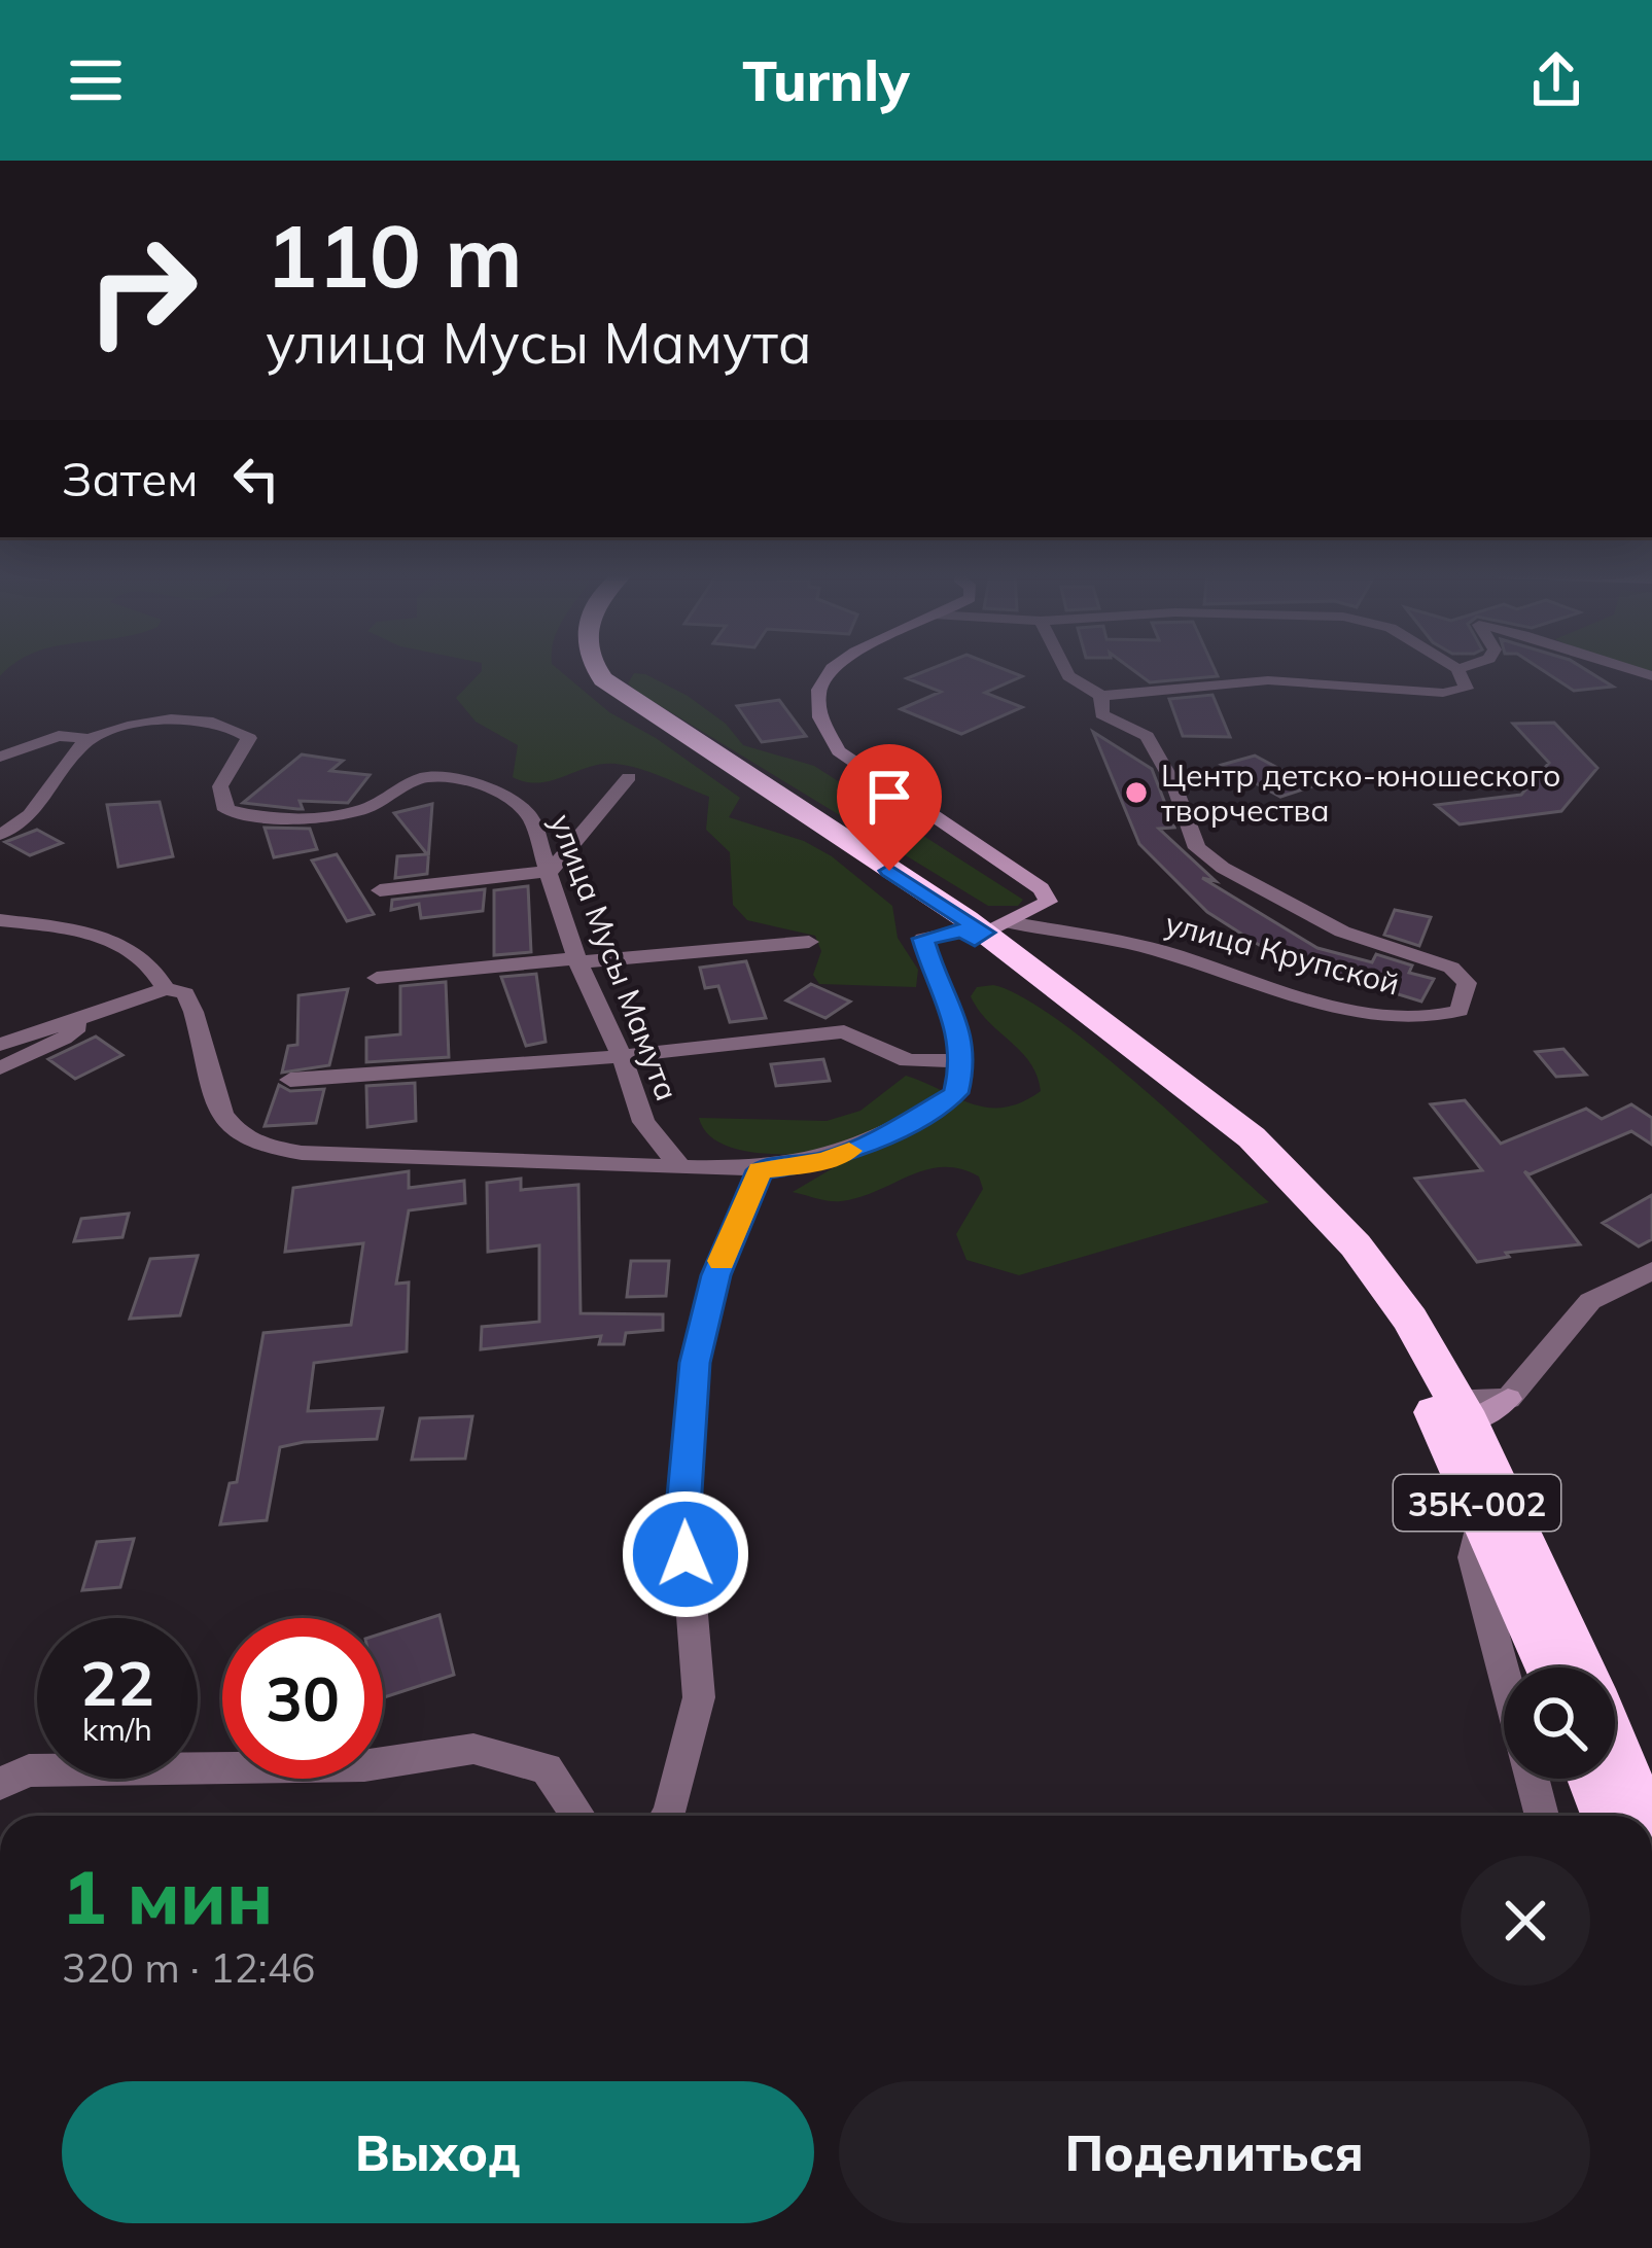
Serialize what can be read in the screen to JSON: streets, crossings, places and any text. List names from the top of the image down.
{
  "streets": {
    "highway": ["35К-002"],
    "street": ["улица Крупской", "улица Мусы Мамута"]
  },
  "crossings": [
    ["улица Крупской", "35К-002"]
  ],
  "places": ["Центр детско-юношеского творчества"],
  "page": {
    "header": "Turnly",
    "turn": ["110 m", "улица Мусы Мамута"],
    "then": "Затем",
    "speed": "22 km/h",
    "limit": "30",
    "heading": ["1 мин", "320 m · 12:46"],
    "buttons": ["Выход", "Поделиться"]
  }
}
